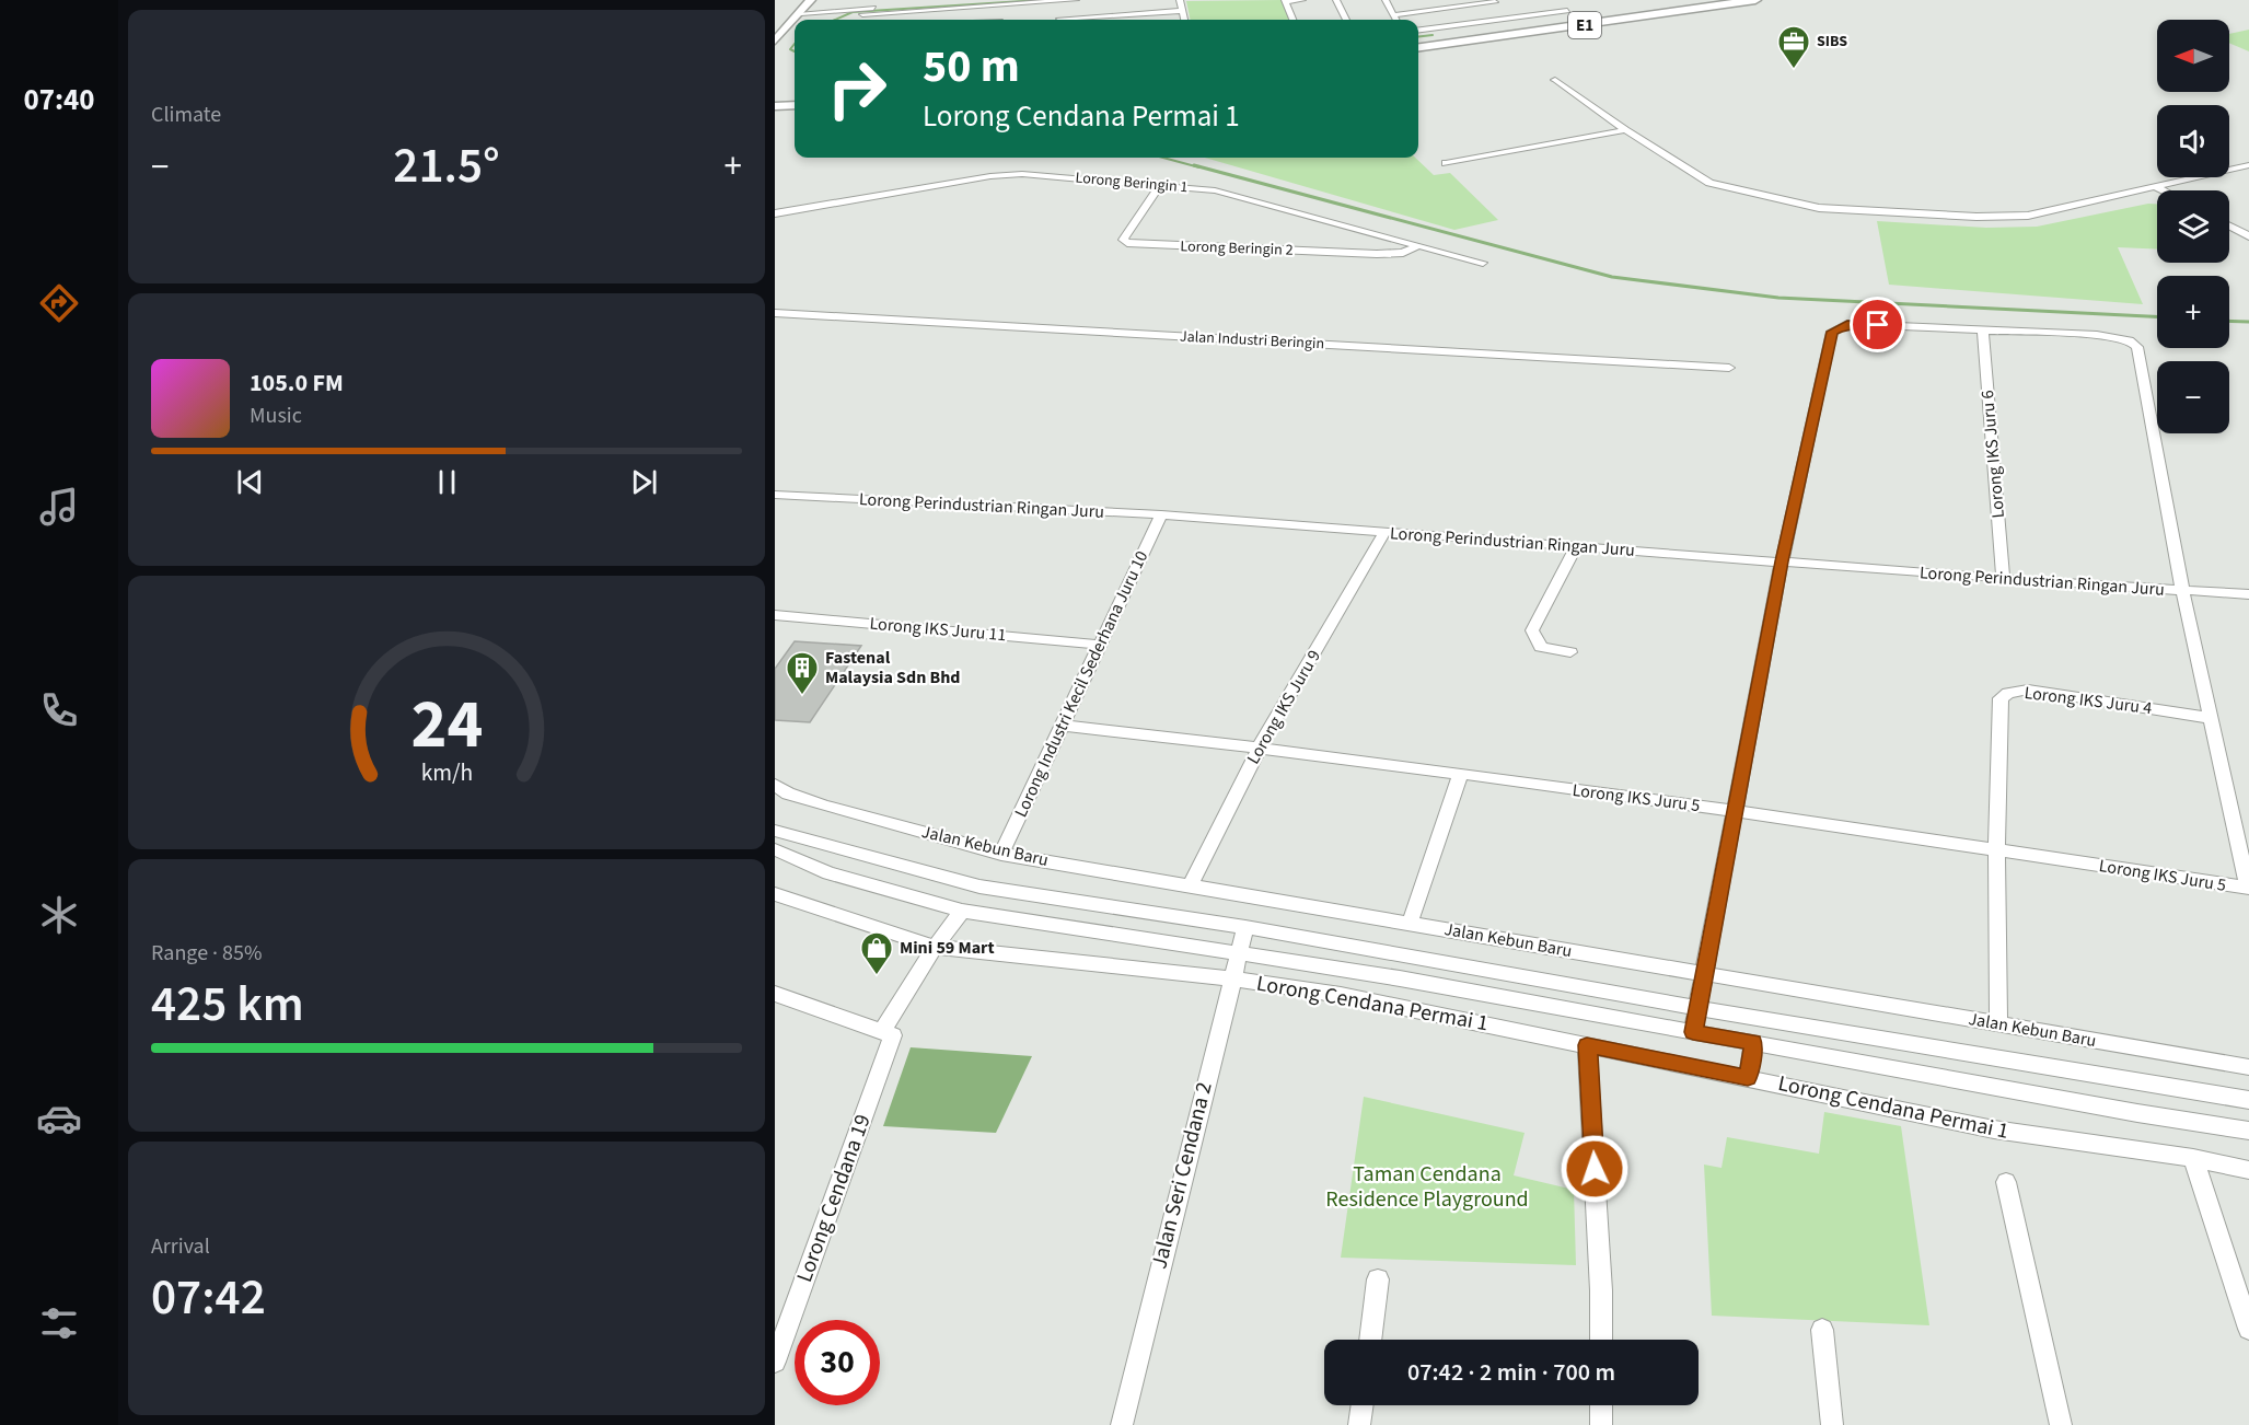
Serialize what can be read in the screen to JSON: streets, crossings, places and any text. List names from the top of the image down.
{
  "streets": {
    "highway": ["E1"],
    "street": [
      "Lorong Beringin 1",
      "Lorong Beringin 2",
      "Jalan Industri Beringin",
      "Lorong IKS Juru 6",
      "Lorong Perindustrian Ringan Juru",
      "Lorong IKS Juru 11",
      "Lorong Industri Kecil Sederhana Juru 10",
      "Lorong IKS Juru 4",
      "Lorong IKS Juru 9",
      "Lorong IKS Juru 5",
      "Jalan Kebun Baru",
      "Lorong Cendana Permai 1",
      "Jalan Seri Cendana 2",
      "Lorong Cendana 19"
    ]
  },
  "crossings": [
    ["Lorong Beringin 1", "Lorong Beringin 2"],
    ["Lorong IKS Juru 6", "Lorong Perindustrian Ringan Juru"],
    ["Lorong Perindustrian Ringan Juru", "Lorong Industri Kecil Sederhana Juru 10"],
    ["Lorong Perindustrian Ringan Juru", "Lorong IKS Juru 9"],
    ["Lorong IKS Juru 11", "Lorong Industri Kecil Sederhana Juru 10"],
    ["Lorong Industri Kecil Sederhana Juru 10", "Lorong IKS Juru 5"],
    ["Lorong Industri Kecil Sederhana Juru 10", "Jalan Kebun Baru"],
    ["Lorong IKS Juru 4", "Lorong IKS Juru 5"],
    ["Lorong IKS Juru 9", "Lorong IKS Juru 5"],
    ["Lorong IKS Juru 9", "Jalan Kebun Baru"],
    ["Jalan Kebun Baru", "Jalan Seri Cendana 2"],
    ["Lorong Cendana Permai 1", "Jalan Seri Cendana 2"],
    ["Lorong Cendana Permai 1", "Lorong Cendana 19"]
  ],
  "parks": ["Taman Cendana Residence Playground"],
  "places": {
    "office": ["SIBS"],
    "building": ["Fastenal Malaysia Sdn Bhd"],
    "shop": ["Mini 59 Mart"]
  },
  "north": "left",
  "page": {
    "tabs": "07:40",
    "tile": [
      "Climate",
      ["Range · 85%", "425 km"],
      ["Arrival", "07:42"]
    ],
    "map_buttons": ["+", "−"],
    "turn": ["50 m", "Lorong Cendana Permai 1"],
    "heat": ["−", "21.5°", "+"],
    "song": ["105.0 FM", "Music"],
    "limit": "30",
    "trip": "07:42 · 2 min · 700 m",
    "gauge": ["24", "km/h"]
  }
}
